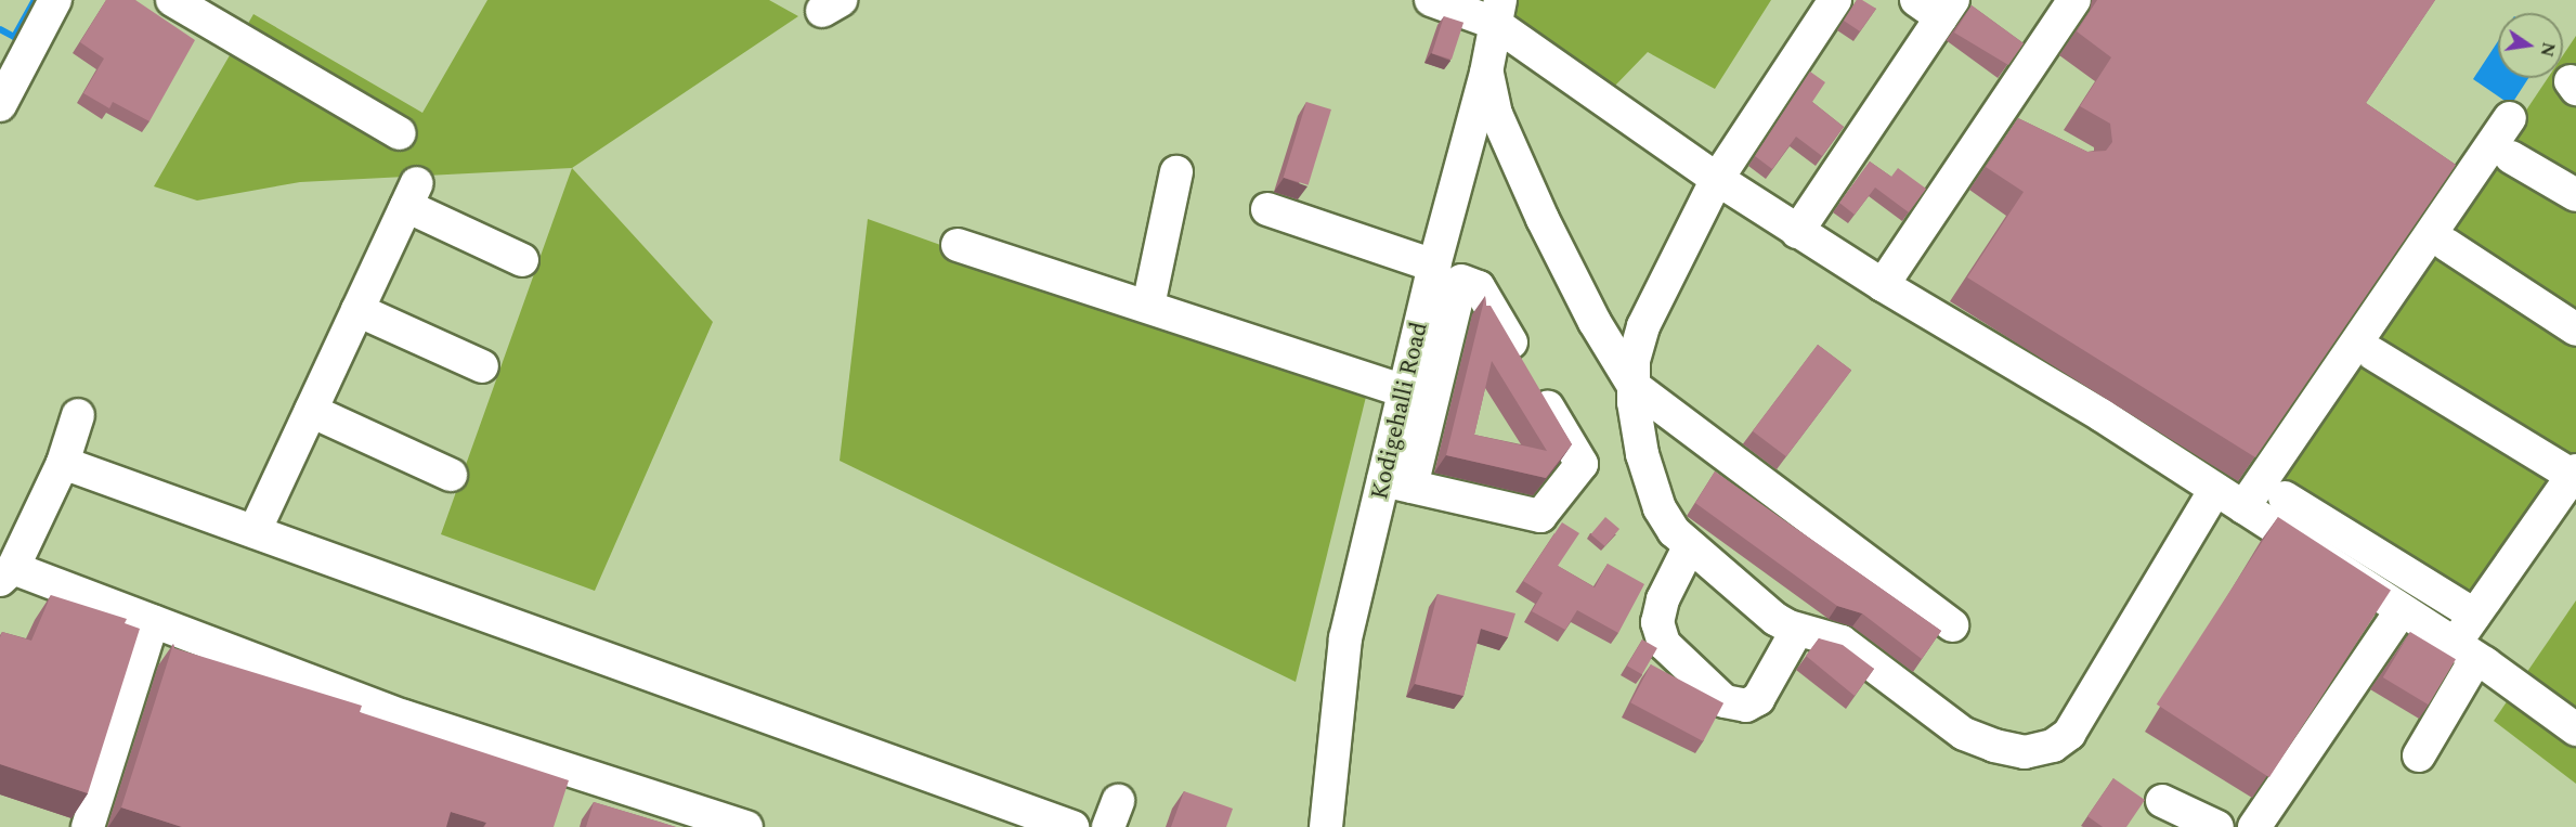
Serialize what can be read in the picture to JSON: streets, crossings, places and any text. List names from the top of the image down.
{
  "streets": {
    "street": ["Kodigehalli Road"]
  },
  "north": "right"
}
